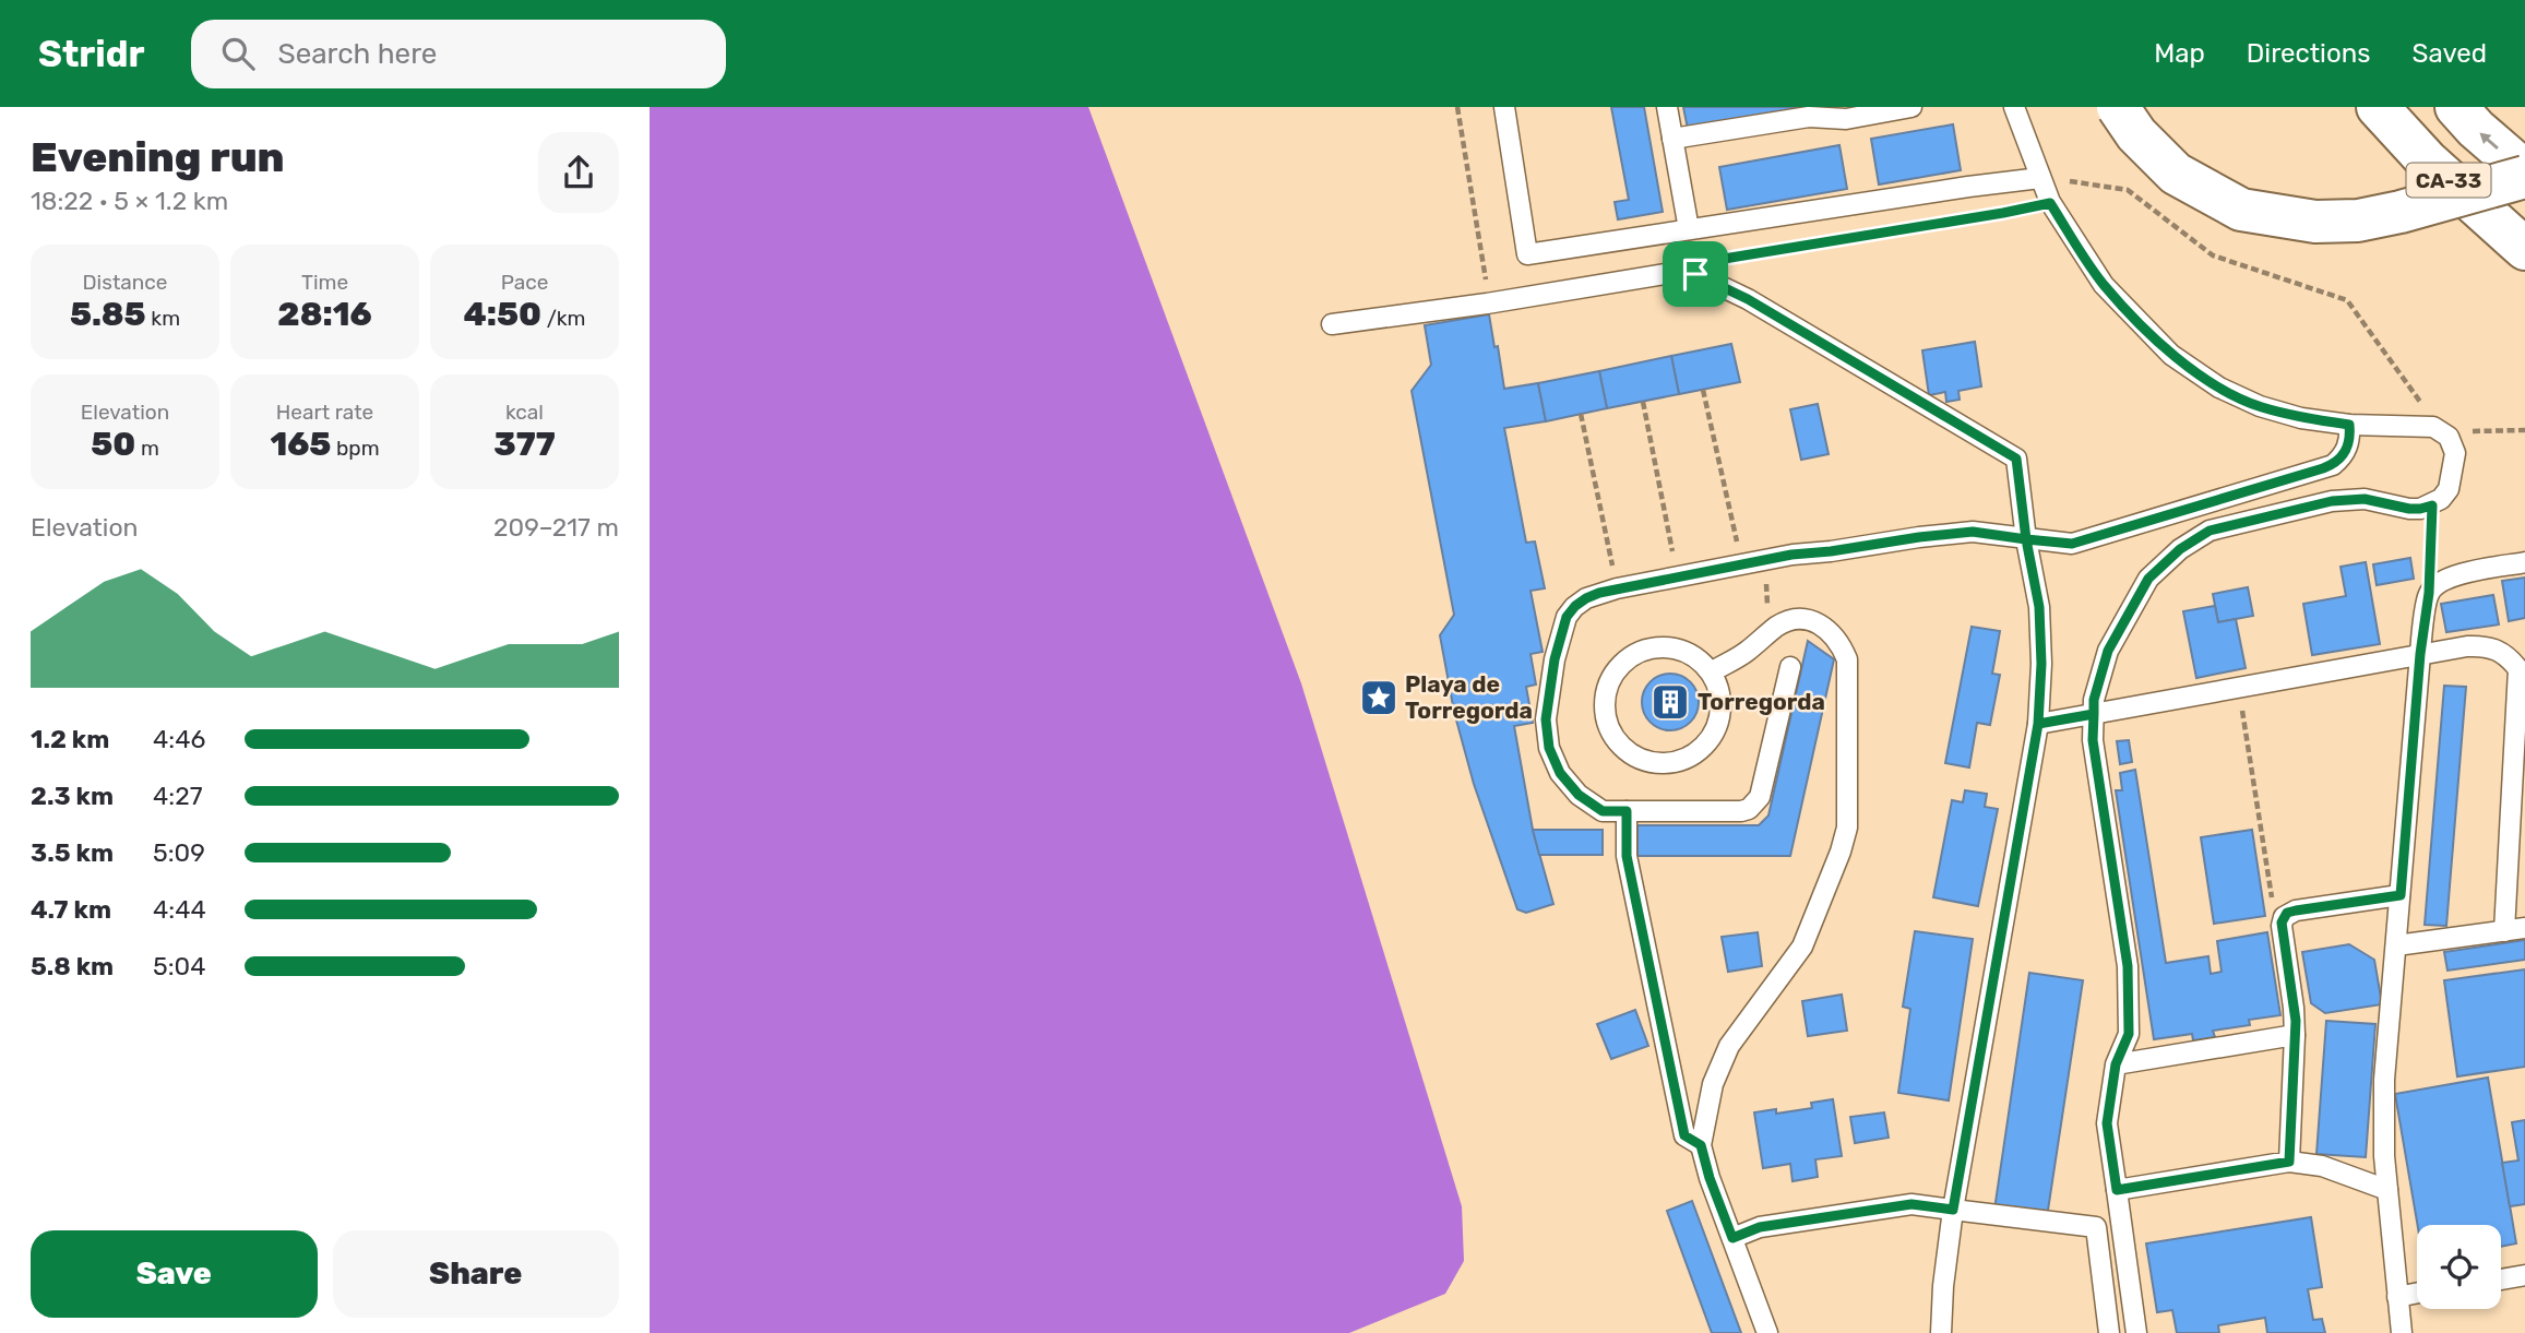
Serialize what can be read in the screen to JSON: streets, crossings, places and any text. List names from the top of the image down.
{
  "streets": {
    "main road": ["CA-33"]
  },
  "places": {
    "place": ["Playa de Torregorda"],
    "building": ["Torregorda"]
  },
  "page": {
    "header": "Stridr",
    "search": "Search here",
    "nav": ["Map", "Directions", "Saved"],
    "heading": ["Evening run", "18:22 · 5 × 1.2 km"],
    "stats": [
      ["Distance", "5.85 km"],
      ["Time", "28:16"],
      ["Pace", "4:50 /km"],
      ["Elevation", "50 m"],
      ["Heart rate", "165 bpm"],
      ["kcal", "377"]
    ],
    "chart": ["Elevation", "209–217 m"],
    "list": [
      {
        "name": "1.2 km",
        "note": "4:46"
      },
      {
        "name": "2.3 km",
        "note": "4:27"
      },
      {
        "name": "3.5 km",
        "note": "5:09"
      },
      {
        "name": "4.7 km",
        "note": "4:44"
      },
      {
        "name": "5.8 km",
        "note": "5:04"
      }
    ],
    "buttons": ["Save", "Share"]
  }
}
